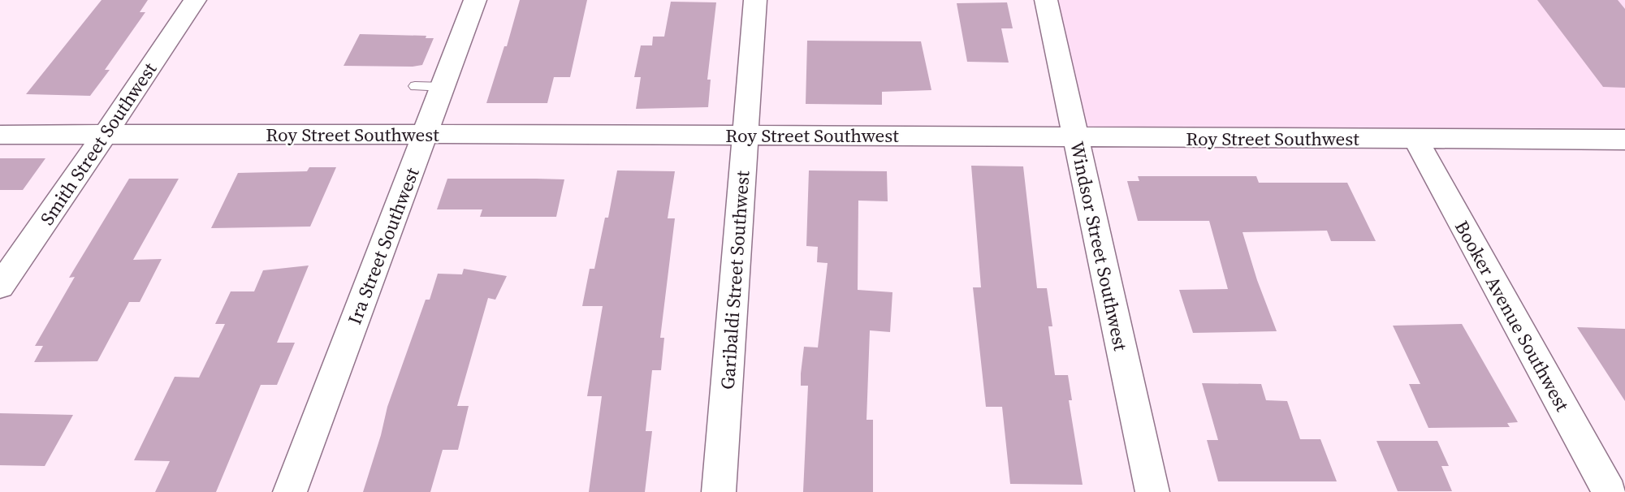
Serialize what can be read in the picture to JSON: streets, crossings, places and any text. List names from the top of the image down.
{
  "streets": {
    "street": [
      "Roy Street Southwest",
      "Smith Street Southwest",
      "Ira Street Southwest",
      "Windsor Street Southwest",
      "Garibaldi Street Southwest",
      "Booker Avenue Southwest"
    ]
  },
  "crossings": [
    ["Roy Street Southwest", "Smith Street Southwest"],
    ["Roy Street Southwest", "Ira Street Southwest"],
    ["Roy Street Southwest", "Windsor Street Southwest"],
    ["Roy Street Southwest", "Garibaldi Street Southwest"],
    ["Roy Street Southwest", "Booker Avenue Southwest"]
  ]
}
